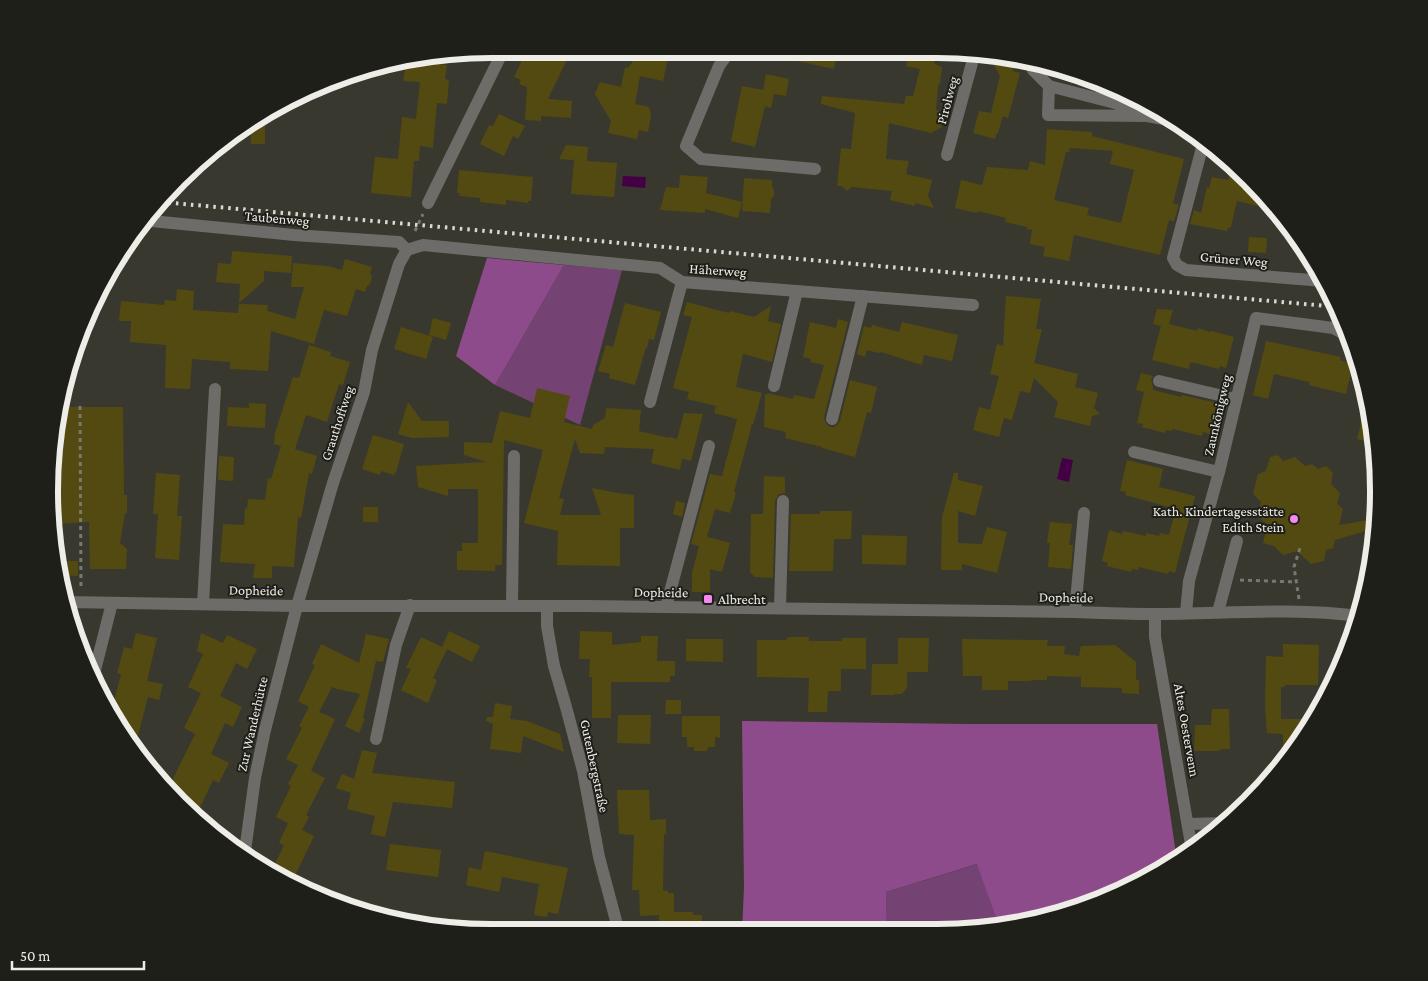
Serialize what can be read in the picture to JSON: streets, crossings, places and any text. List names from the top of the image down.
{
  "streets": {
    "street": [
      "Pirolweg",
      "Taubenweg",
      "Grüner Weg",
      "Häherweg",
      "Zaunkönigweg",
      "Grauthoffweg",
      "Dopheide",
      "Zur Wanderhütte",
      "Altes Oestervenn",
      "Gutenbergstraße"
    ]
  },
  "crossings": [
    ["Taubenweg", "Häherweg"],
    ["Taubenweg", "Grauthoffweg"],
    ["Häherweg", "Grauthoffweg"],
    ["Zaunkönigweg", "Dopheide"],
    ["Grauthoffweg", "Dopheide"],
    ["Grauthoffweg", "Zur Wanderhütte"],
    ["Dopheide", "Zur Wanderhütte"],
    ["Dopheide", "Altes Oestervenn"],
    ["Dopheide", "Gutenbergstraße"]
  ],
  "places": {
    "other": ["Kath. Kindertagesstätte Edith Stein"],
    "transit": ["Albrecht"]
  },
  "scale_bar": "50 m"
}
